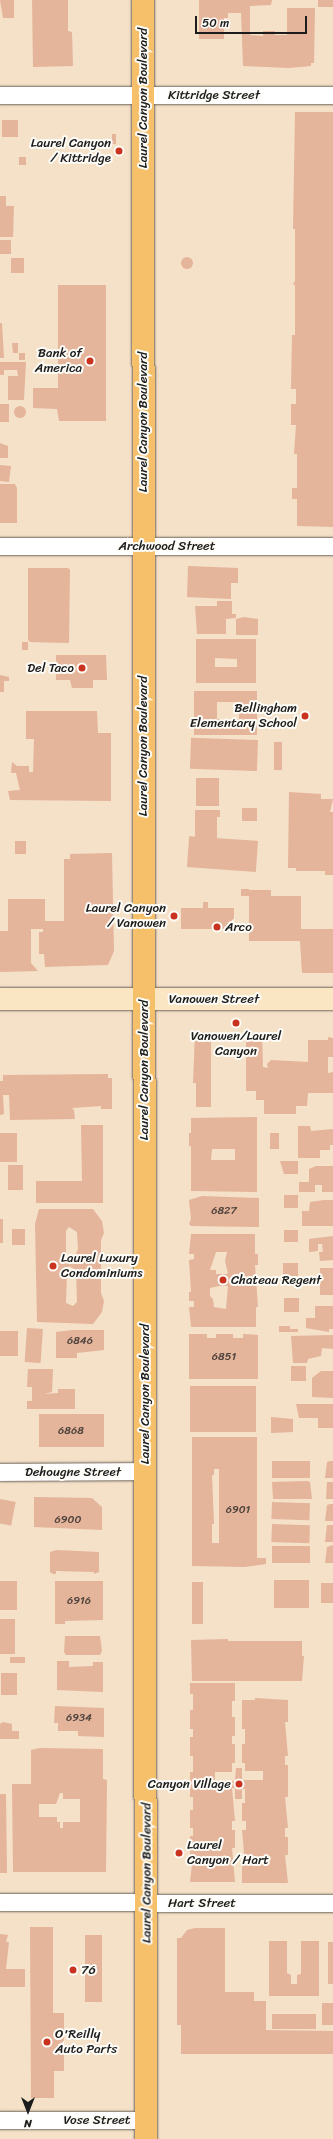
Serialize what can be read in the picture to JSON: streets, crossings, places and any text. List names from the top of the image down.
{
  "streets": {
    "main road": ["Laurel Canyon Boulevard", "Vanowen Street"],
    "street": [
      "Kittridge Street",
      "Archwood Street",
      "Dehougne Street",
      "Hart Street",
      "Vose Street"
    ]
  },
  "crossings": [
    ["Kittridge Street", "Laurel Canyon Boulevard"],
    ["Laurel Canyon Boulevard", "Archwood Street"],
    ["Laurel Canyon Boulevard", "Vanowen Street"],
    ["Laurel Canyon Boulevard", "Dehougne Street"],
    ["Laurel Canyon Boulevard", "Hart Street"],
    ["Laurel Canyon Boulevard", "Vose Street"]
  ],
  "places": [
    "Laurel Canyon / Kittridge",
    "Bank of America",
    "Del Taco",
    "Bellingham Elementary School",
    "Laurel Canyon / Vanowen",
    "Arco",
    "Vanowen/Laurel Canyon",
    "Laurel Luxury Condominiums",
    "Chateau Regent",
    "Canyon Village",
    "Laurel Canyon / Hart",
    "76",
    "O'Reilly Auto Parts"
  ],
  "house_numbers": [
    "6827",
    "6846",
    "6851",
    "6868",
    "6901",
    "6900",
    "6916",
    "6934"
  ],
  "scale_bar": "50 m",
  "north": "bottom"
}
